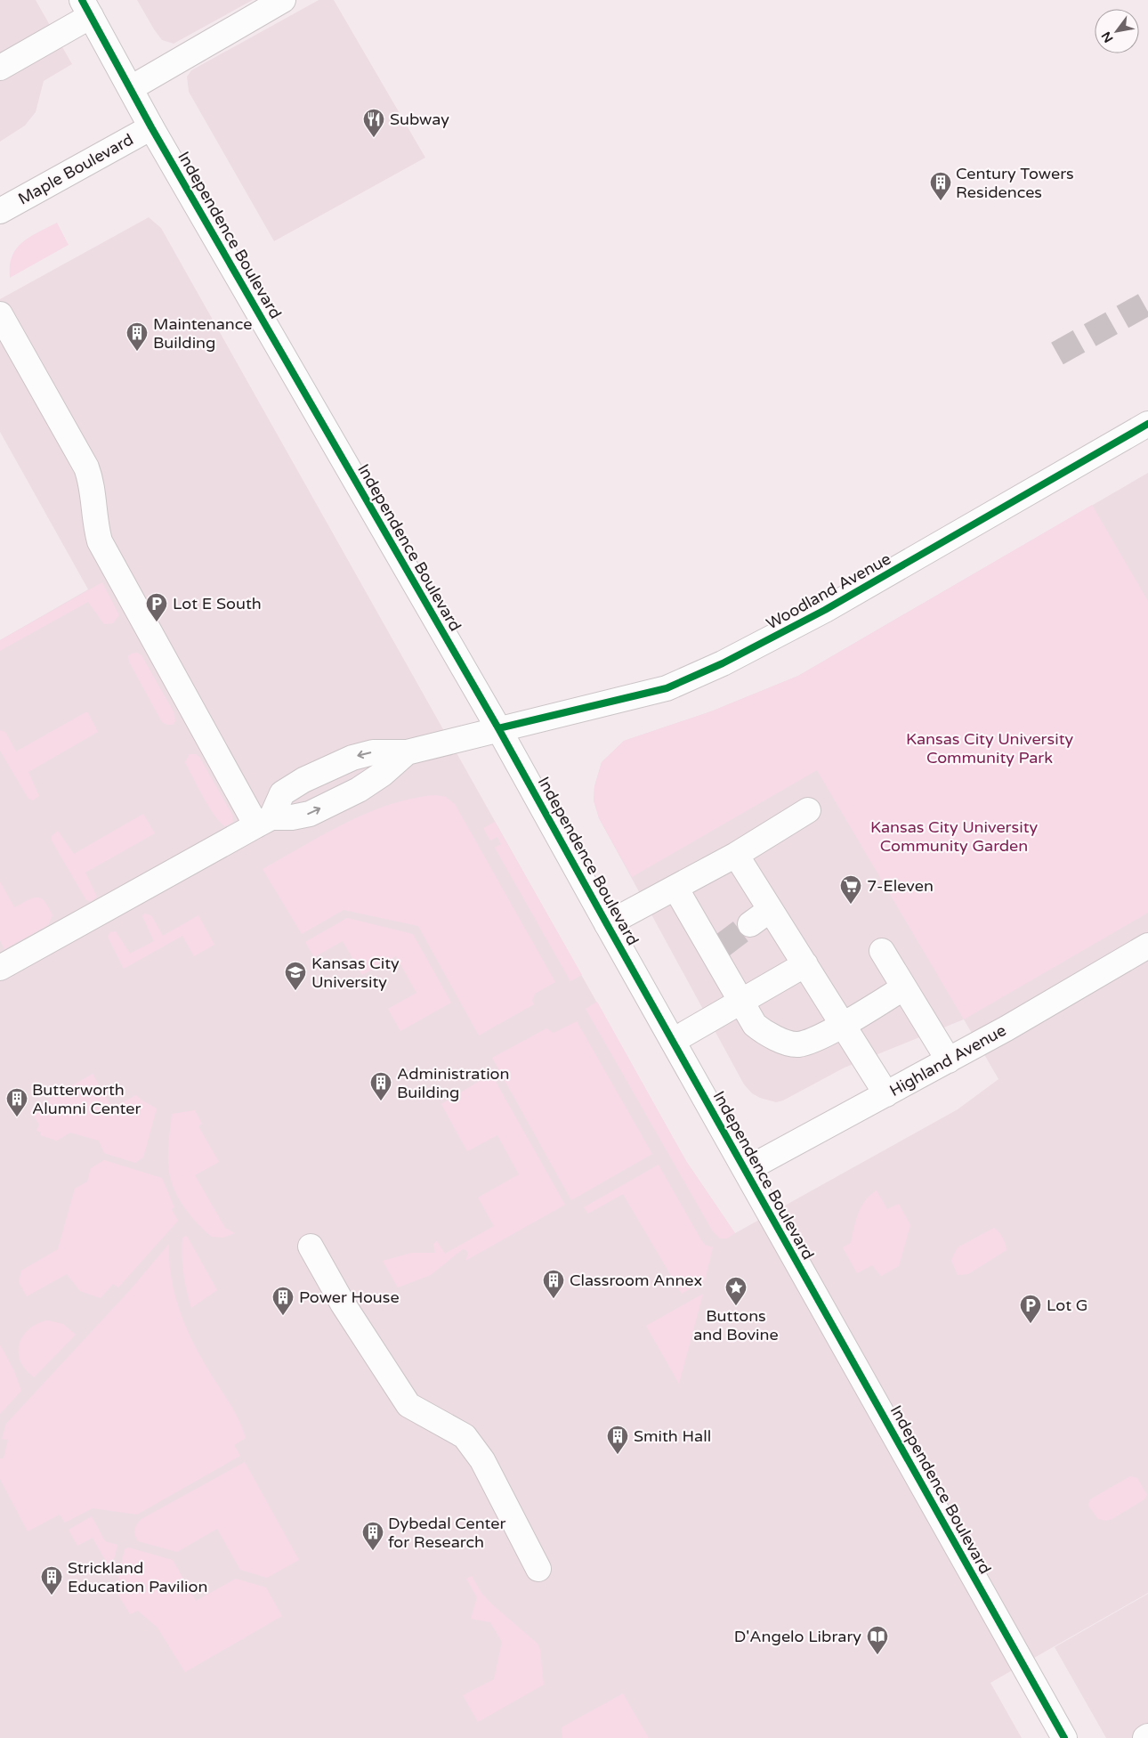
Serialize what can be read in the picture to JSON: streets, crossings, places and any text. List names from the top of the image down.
{
  "streets": {
    "main road": [
      "Maple Boulevard",
      "Independence Boulevard",
      "Woodland Avenue",
      "Highland Avenue"
    ]
  },
  "crossings": [
    ["Maple Boulevard", "Independence Boulevard"],
    ["Independence Boulevard", "Woodland Avenue"],
    ["Independence Boulevard", "Highland Avenue"]
  ],
  "parks": ["Kansas City University Community Park", "Kansas City University Community Garden"],
  "places": {
    "restaurant": ["Subway"],
    "building": [
      "Century Towers Residences",
      "Maintenance Building",
      "Administration Building",
      "Butterworth Alumni Center",
      "Classroom Annex",
      "Power House",
      "Smith Hall",
      "Dybedal Center for Research",
      "Strickland Education Pavilion"
    ],
    "parking": ["Lot E South", "Lot G"],
    "supermarket": ["7-Eleven"],
    "school or university": ["Kansas City University"],
    "place": ["Buttons and Bovine"],
    "library": ["D'Angelo Library"]
  },
  "north": "bottom left"
}
